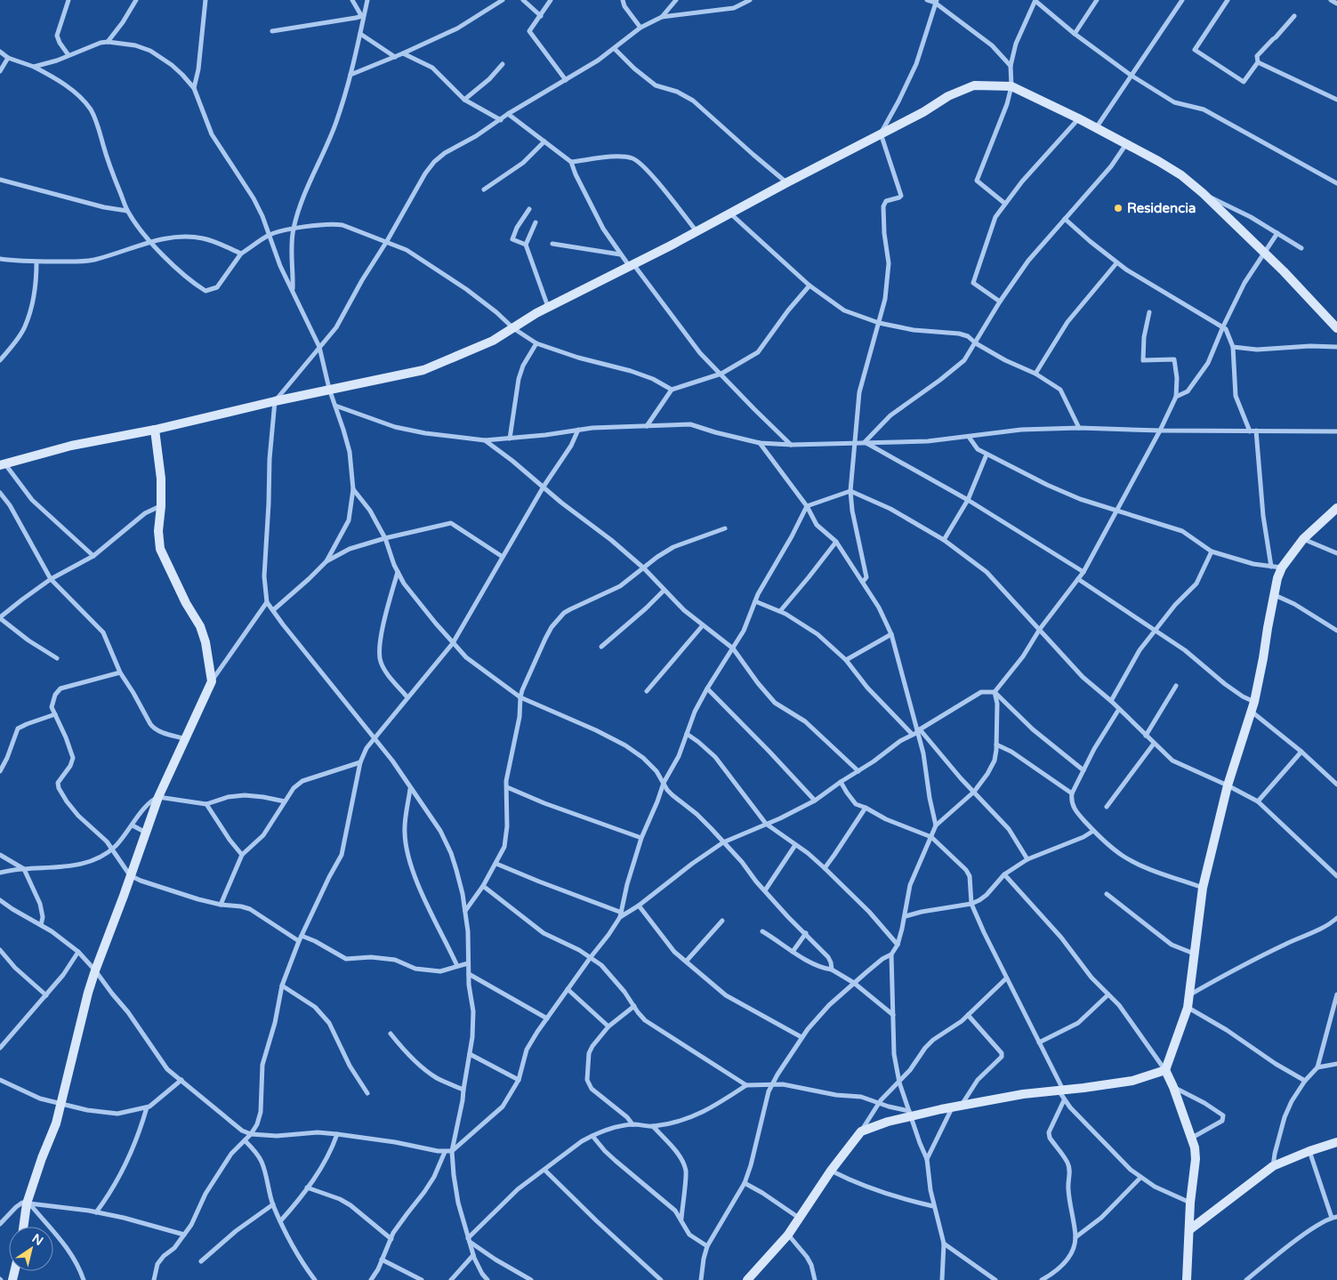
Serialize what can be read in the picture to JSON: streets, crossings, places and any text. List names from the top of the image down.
{
  "places": ["Residencia"],
  "north": "top right"
}
